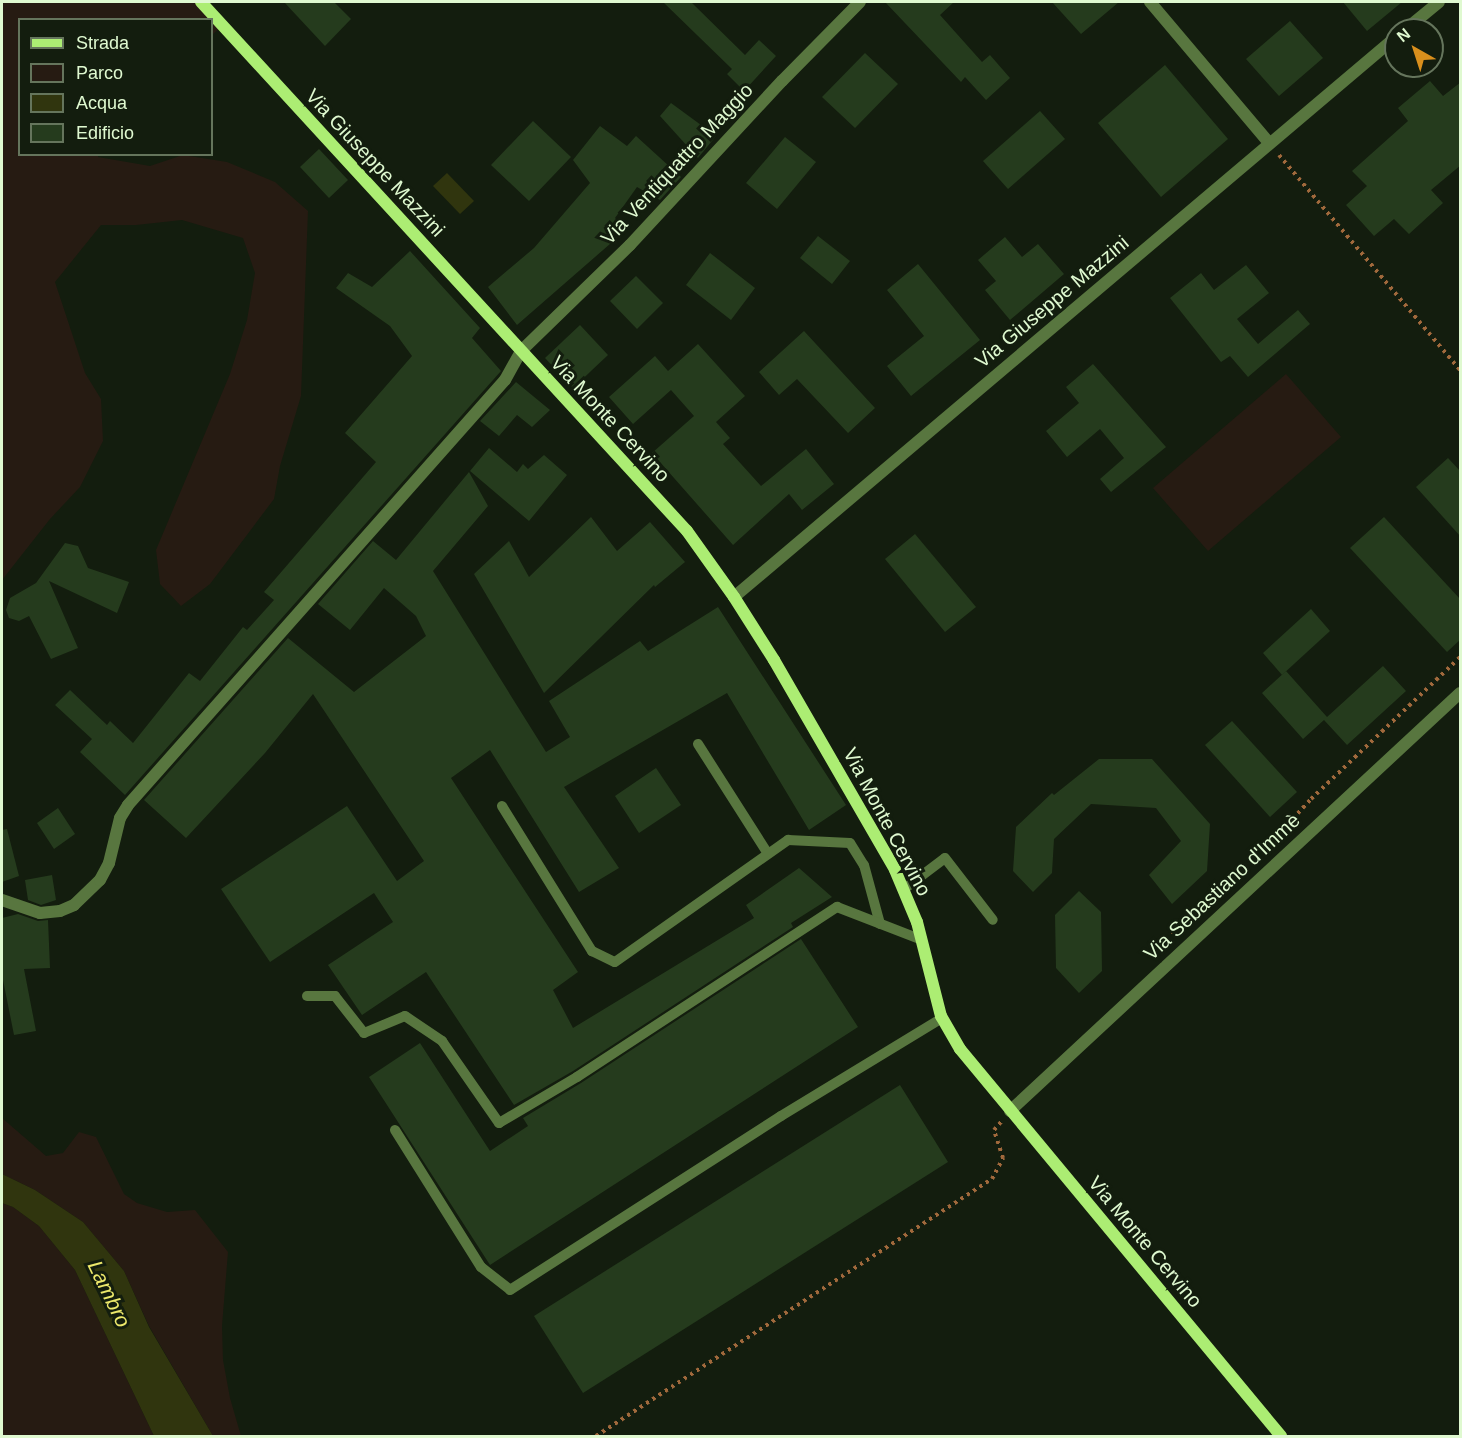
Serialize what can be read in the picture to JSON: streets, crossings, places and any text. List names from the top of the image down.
{
  "streets": {
    "street": [
      "Via Giuseppe Mazzini",
      "Via Ventiquattro Maggio",
      "Via Monte Cervino",
      "Via Sebastiano d'Immè"
    ]
  },
  "crossings": [
    ["Via Giuseppe Mazzini", "Via Ventiquattro Maggio"],
    ["Via Giuseppe Mazzini", "Via Monte Cervino"],
    ["Via Ventiquattro Maggio", "Via Monte Cervino"],
    ["Via Monte Cervino", "Via Sebastiano d'Immè"]
  ],
  "water": ["Lambro"],
  "legend": [
    "Strada",
    "Parco",
    "Acqua",
    "Edificio"
  ],
  "north": "top left"
}
